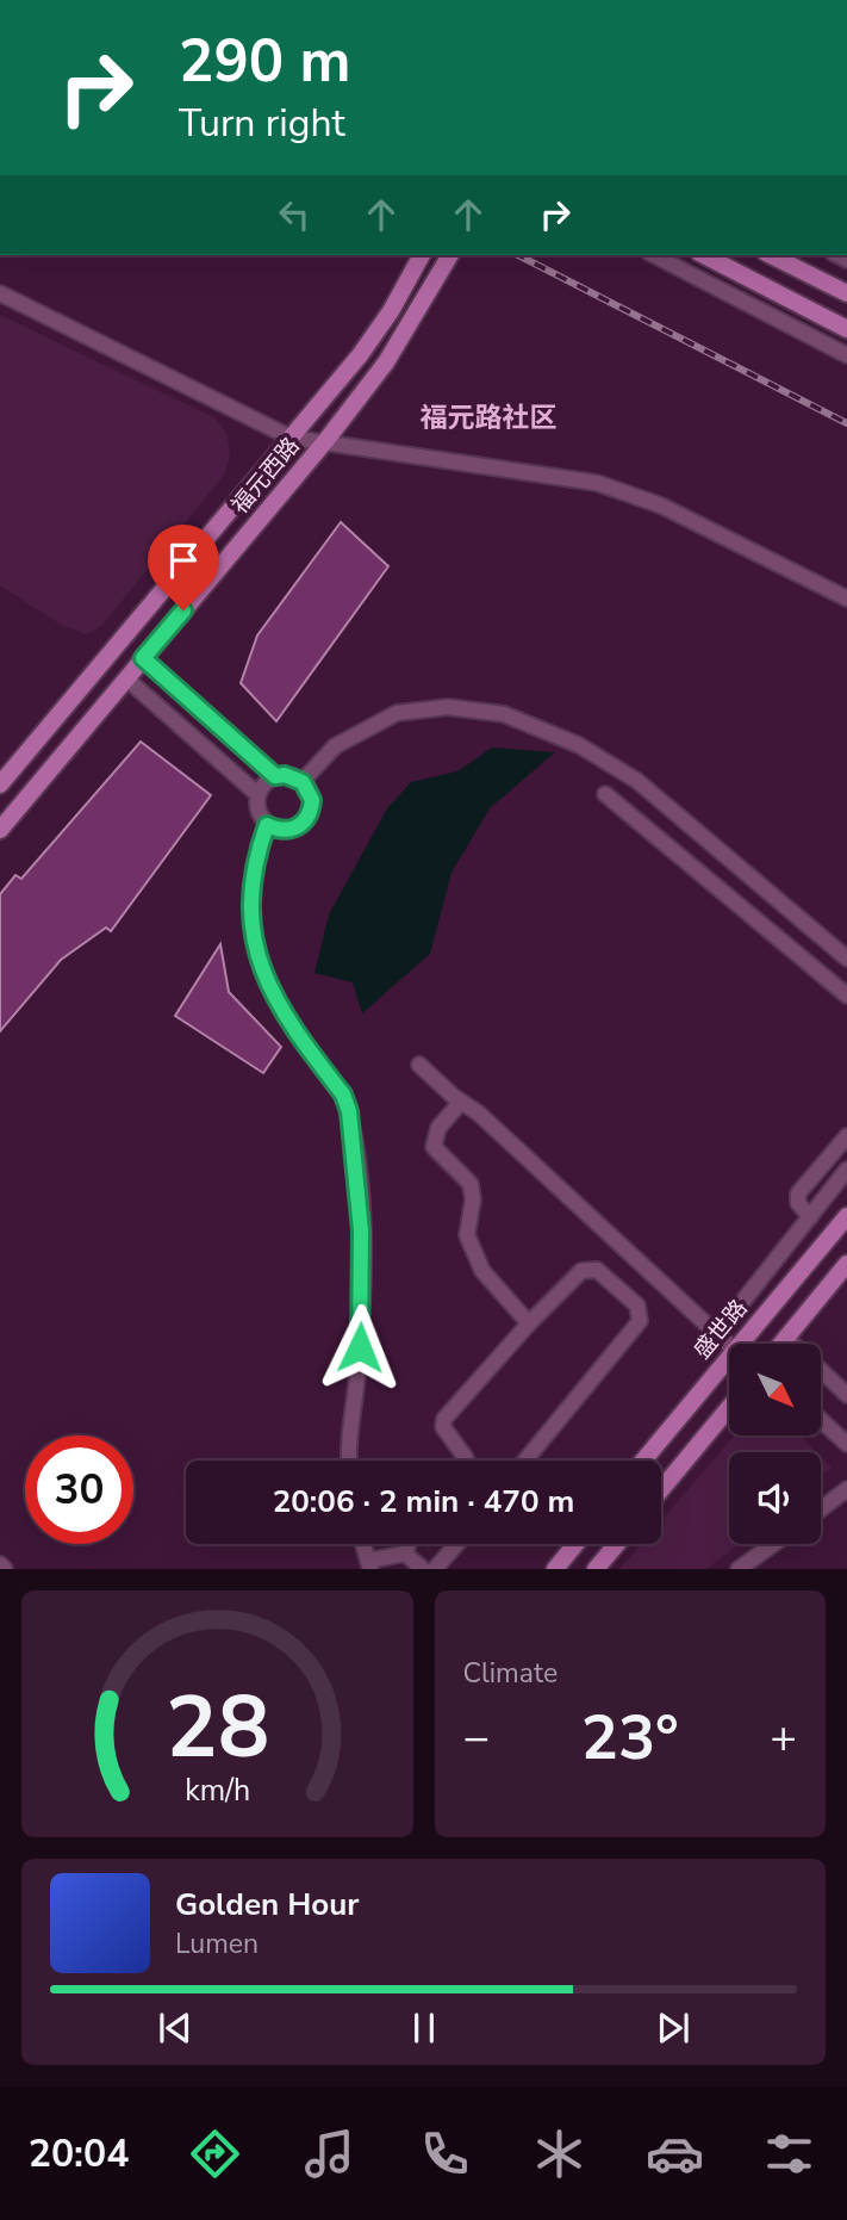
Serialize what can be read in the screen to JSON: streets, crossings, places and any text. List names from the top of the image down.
{
  "streets": {
    "main road": ["福元西路", "盛世路"]
  },
  "districts": ["福元路社区"],
  "north": "bottom right",
  "page": {
    "turn": ["290 m", "Turn right"],
    "limit": "30",
    "trip": "20:06 · 2 min · 470 m",
    "tile": "Climate",
    "heat": ["−", "23°", "+"],
    "song": ["Golden Hour", "Lumen"],
    "tabs": "20:04",
    "gauge": ["28", "km/h"]
  }
}
